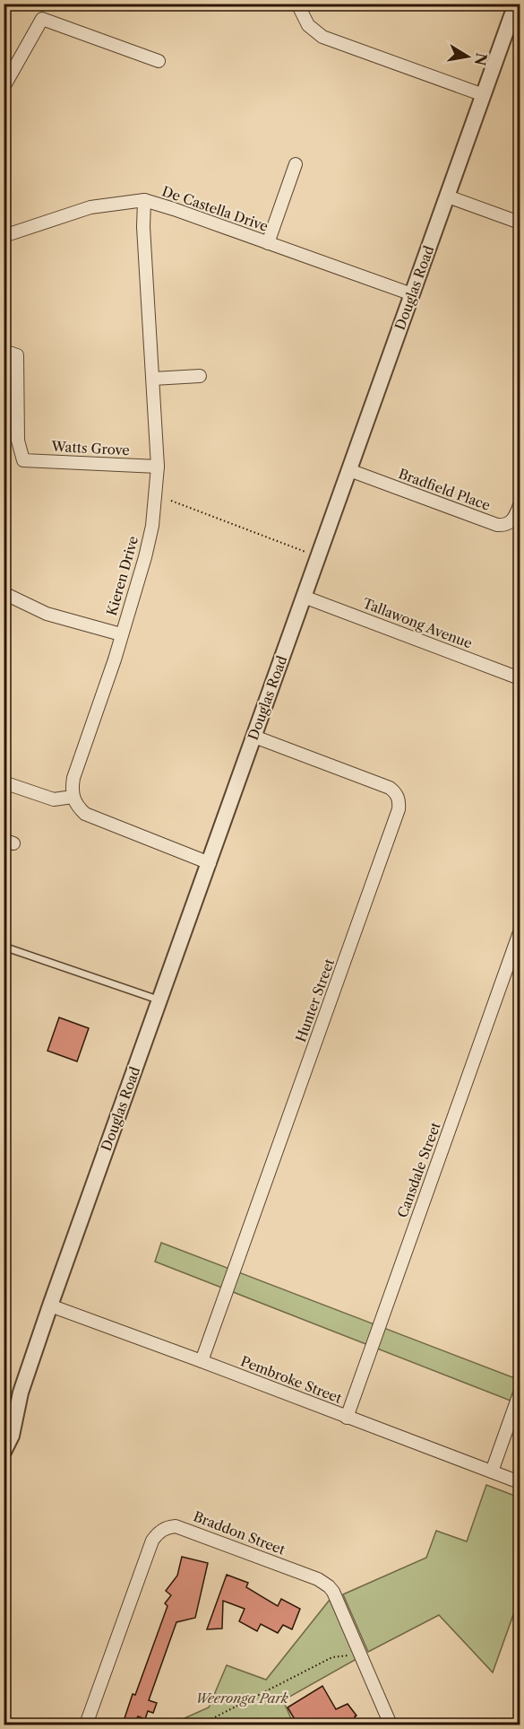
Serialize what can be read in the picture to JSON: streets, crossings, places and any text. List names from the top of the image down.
{
  "streets": {
    "street": [
      "De Castella Drive",
      "Douglas Road",
      "Watts Grove",
      "Bradfield Place",
      "Kieren Drive",
      "Tallawong Avenue",
      "Hunter Street",
      "Cansdale Street",
      "Pembroke Street",
      "Braddon Street"
    ]
  },
  "crossings": [
    ["De Castella Drive", "Douglas Road"],
    ["De Castella Drive", "Kieren Drive"],
    ["Douglas Road", "Bradfield Place"],
    ["Douglas Road", "Tallawong Avenue"],
    ["Douglas Road", "Hunter Street"],
    ["Douglas Road", "Pembroke Street"],
    ["Watts Grove", "Kieren Drive"],
    ["Hunter Street", "Pembroke Street"],
    ["Cansdale Street", "Pembroke Street"]
  ],
  "parks": ["Weeronga Park"],
  "north": "right"
}
